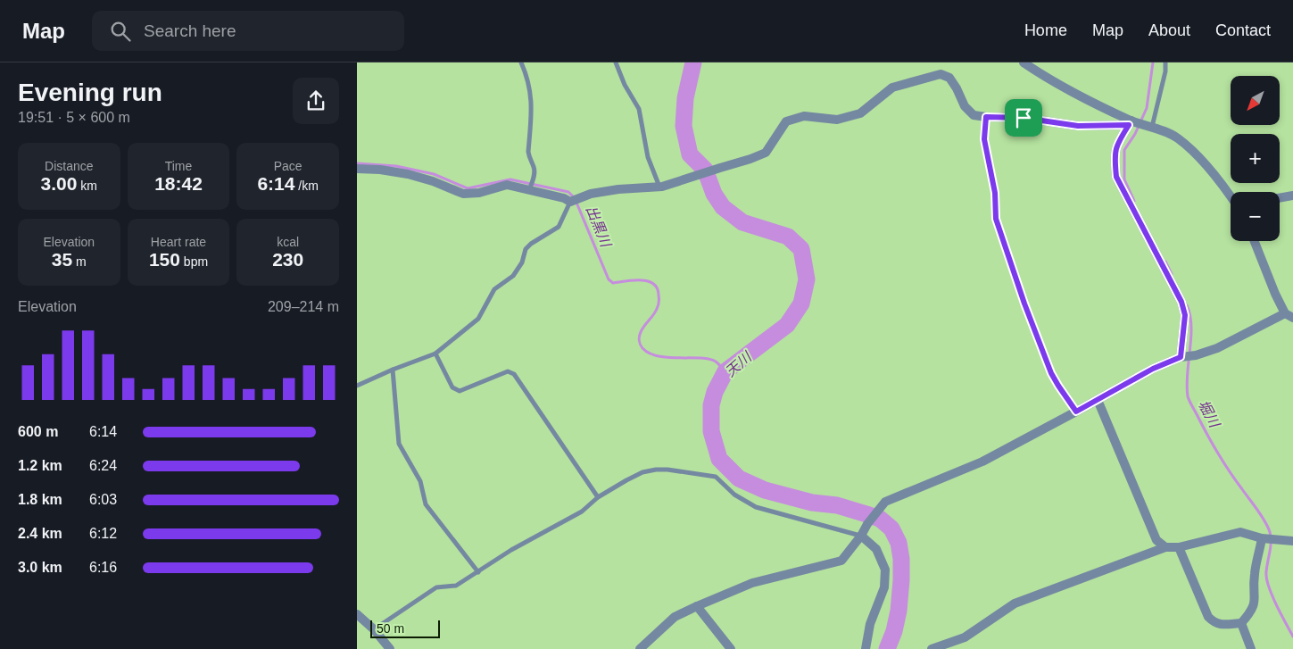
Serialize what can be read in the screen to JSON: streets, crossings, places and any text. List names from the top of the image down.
{
  "water": ["出黒川", "天川", "堀川"],
  "scale_bar": "50 m",
  "north": "bottom left",
  "page": {
    "header": "Map",
    "search": "Search here",
    "nav": [
      "Home",
      "Map",
      "About",
      "Contact"
    ],
    "heading": ["Evening run", "19:51 · 5 × 600 m"],
    "map_buttons": ["+", "−"],
    "stats": [
      ["Distance", "3.00 km"],
      ["Time", "18:42"],
      ["Pace", "6:14 /km"],
      ["Elevation", "35 m"],
      ["Heart rate", "150 bpm"],
      ["kcal", "230"]
    ],
    "chart": ["Elevation", "209–214 m"],
    "list": [
      {
        "name": "600 m",
        "note": "6:14"
      },
      {
        "name": "1.2 km",
        "note": "6:24"
      },
      {
        "name": "1.8 km",
        "note": "6:03"
      },
      {
        "name": "2.4 km",
        "note": "6:12"
      },
      {
        "name": "3.0 km",
        "note": "6:16"
      }
    ],
    "scale": "50 m"
  }
}
